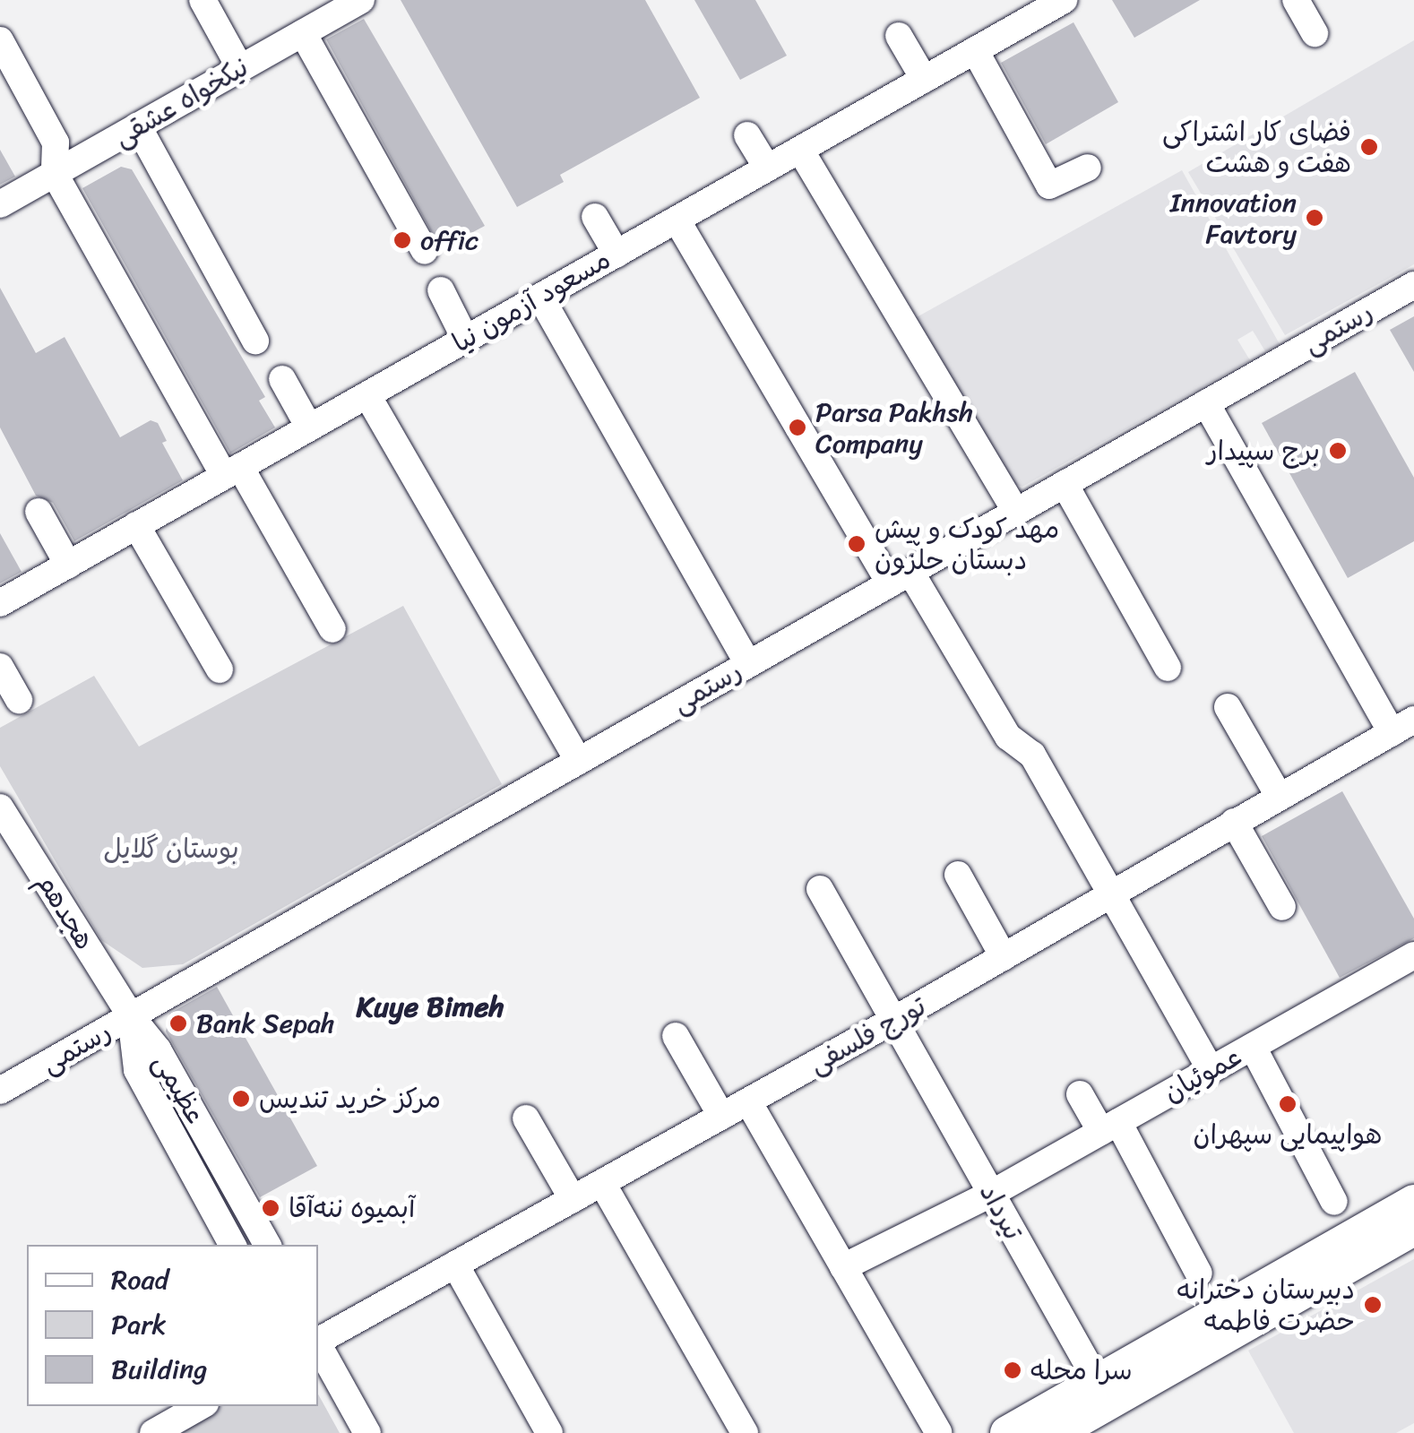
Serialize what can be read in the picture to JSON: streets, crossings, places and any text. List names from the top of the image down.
{
  "streets": {
    "street": [
      "نیکخواه عشقی",
      "مسعود آزمون نیا",
      "رستمی",
      "هجدهم",
      "تورج فلسفی",
      "عموئیان",
      "عظیمی",
      "تیرداد"
    ]
  },
  "crossings": [
    ["رستمی", "هجدهم"],
    ["رستمی", "عظیمی"],
    ["هجدهم", "عظیمی"],
    ["تورج فلسفی", "تیرداد"],
    ["عموئیان", "تیرداد"]
  ],
  "districts": ["Kuye Bimeh"],
  "parks": ["بوستان گلایل"],
  "places": [
    "فضای کار اشتراکی هفت و هشت",
    "Innovation Favtory",
    "offic",
    "Parsa Pakhsh Company",
    "برج سپیدار",
    "مهد کودک و پیش دبستان حلزون",
    "Bank Sepah",
    "مرکز خرید تندیس",
    "هواپیمایی سپهران",
    "آبمیوه ننه‌آقا",
    "دبیرستان دخترانه حضرت فاطمه",
    "سرا محله"
  ],
  "legend": ["Road", "Park", "Building"]
}
